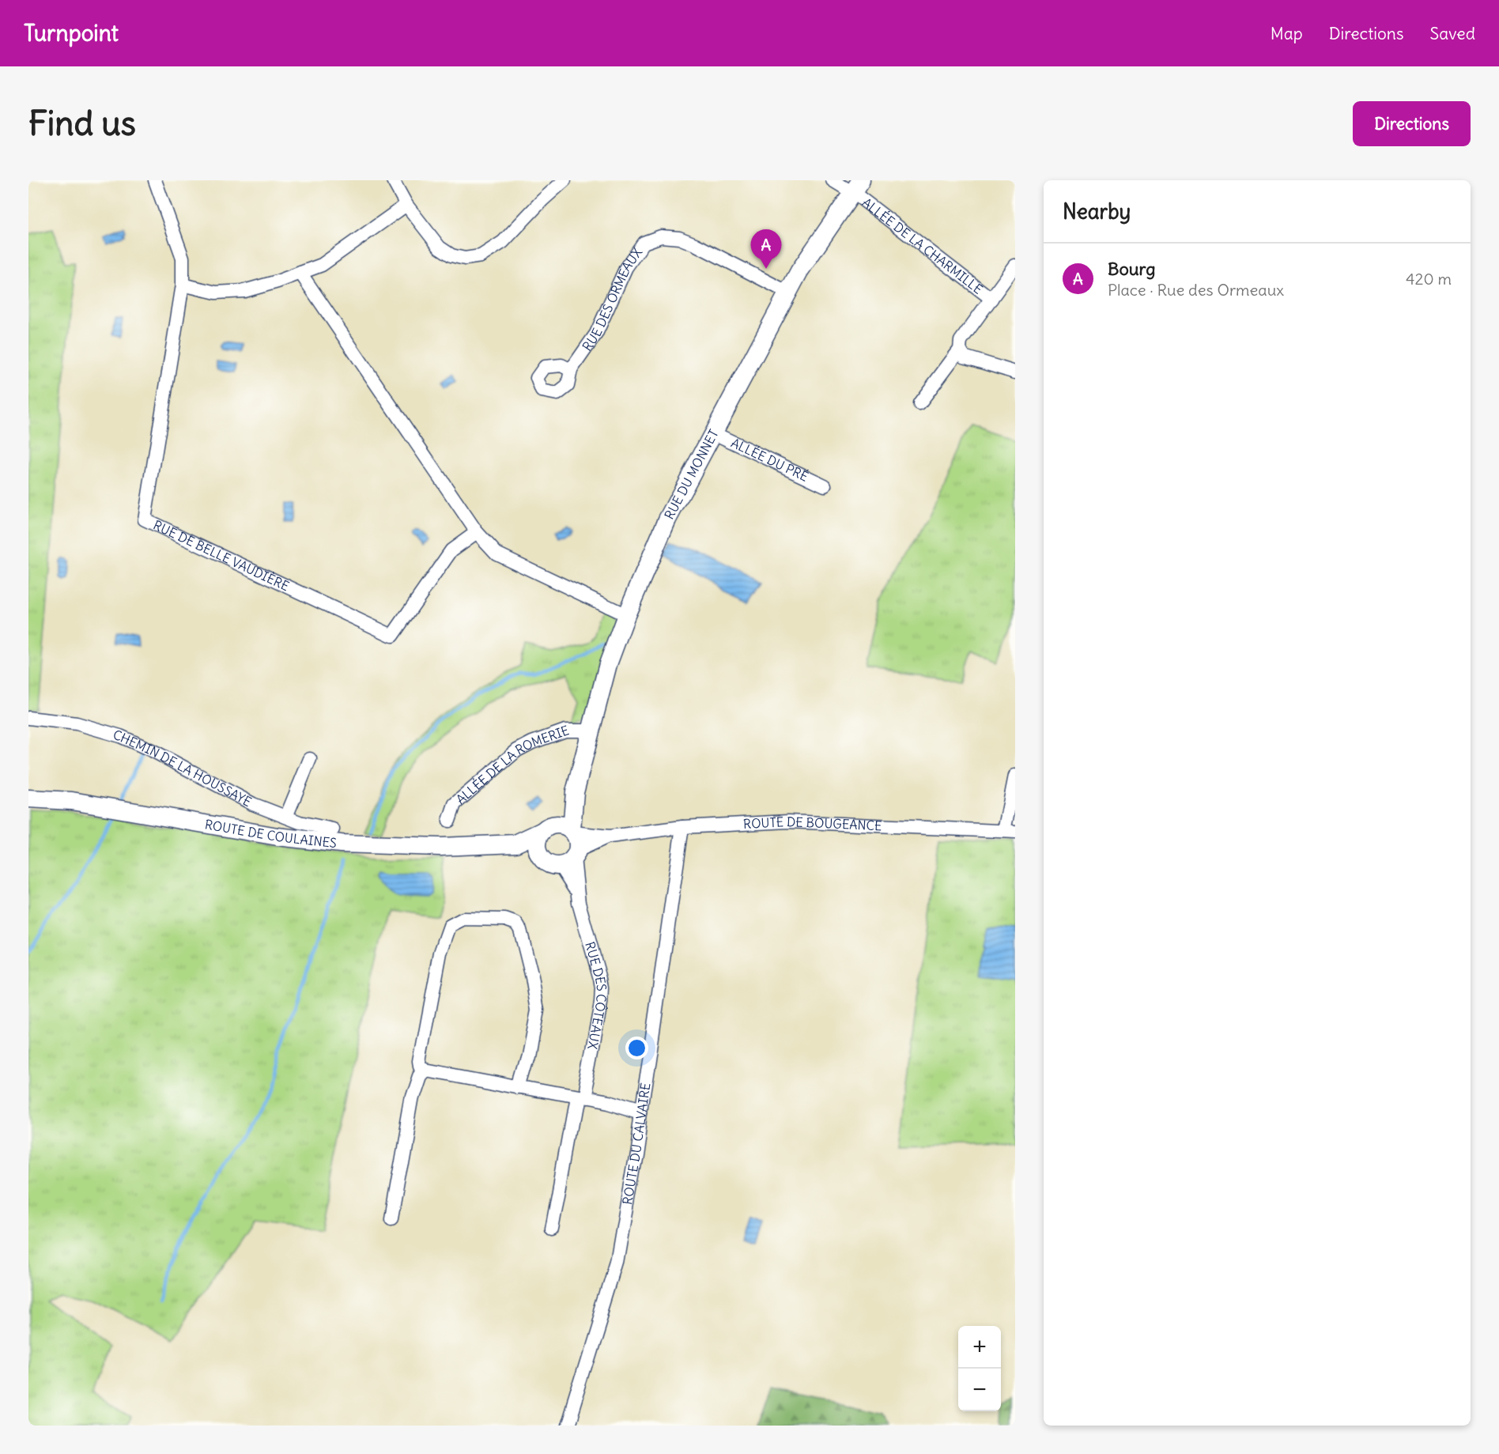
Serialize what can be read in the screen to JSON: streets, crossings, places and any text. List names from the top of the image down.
{
  "streets": {
    "street": [
      "ALLÉE DE LA CHARMILLE",
      "RUE DES ORMEAUX",
      "ALLÉE DU PRÉ",
      "RUE DU MONNET",
      "RUE DE BELLE VAUDIÈRE",
      "CHEMIN DE LA HOUSSAYE",
      "ALLÉE DE LA ROMERIE",
      "ROUTE DE BOUGEANCE",
      "ROUTE DE COULAINES",
      "RUE DES CÔTEAUX",
      "ROUTE DU CALVAIRE"
    ]
  },
  "crossings": [
    ["ALLÉE DE LA CHARMILLE", "RUE DU MONNET"],
    ["RUE DES ORMEAUX", "RUE DU MONNET"],
    ["ALLÉE DU PRÉ", "RUE DU MONNET"],
    ["RUE DU MONNET", "ALLÉE DE LA ROMERIE"],
    ["RUE DU MONNET", "ROUTE DE BOUGEANCE"],
    ["RUE DU MONNET", "ROUTE DE COULAINES"],
    ["RUE DU MONNET", "RUE DES CÔTEAUX"],
    ["ROUTE DE BOUGEANCE", "ROUTE DE COULAINES"],
    ["ROUTE DE BOUGEANCE", "RUE DES CÔTEAUX"],
    ["ROUTE DE BOUGEANCE", "ROUTE DU CALVAIRE"],
    ["ROUTE DE COULAINES", "RUE DES CÔTEAUX"]
  ],
  "page": {
    "header": "Turnpoint",
    "nav": ["Map", "Directions", "Saved"],
    "buttons": "Directions",
    "title": "Find us",
    "heading": "Nearby",
    "pins": "A",
    "list": [
      {
        "mark": "A",
        "name": "Bourg",
        "note": "Place · Rue des Ormeaux",
        "value": "420 m"
      }
    ],
    "map_buttons": ["+", "−"]
  }
}
